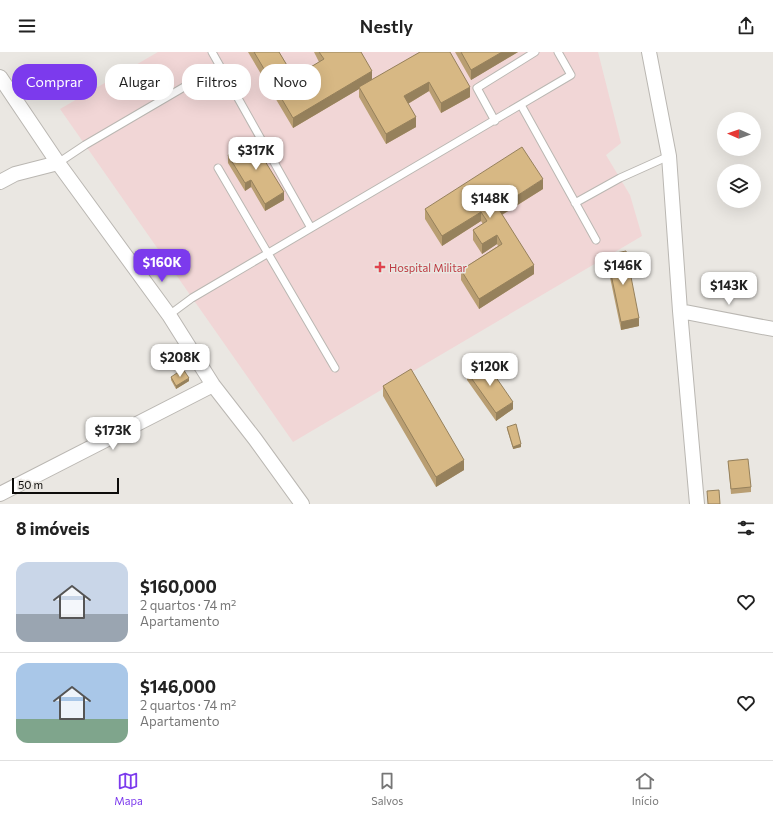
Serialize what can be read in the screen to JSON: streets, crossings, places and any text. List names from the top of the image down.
{
  "places": {
    "health": ["Hospital Militar"]
  },
  "scale_bar": "50 m",
  "north": "left",
  "page": {
    "header": "Nestly",
    "chip": [
      "Comprar",
      "Alugar",
      "Filtros",
      "Novo"
    ],
    "price": [
      "$317K",
      "$148K",
      "$160K",
      "$146K",
      "$143K",
      "$208K",
      "$120K",
      "$173K"
    ],
    "scale": "50 m",
    "heading": "8 imóveis",
    "list": [
      {
        "name": "$160,000",
        "note": "2 quartos · 74 m² · Apartamento"
      },
      {
        "name": "$146,000",
        "note": "2 quartos · 74 m² · Apartamento"
      }
    ],
    "tabs": ["Mapa", "Salvos", "Início"]
  }
}
